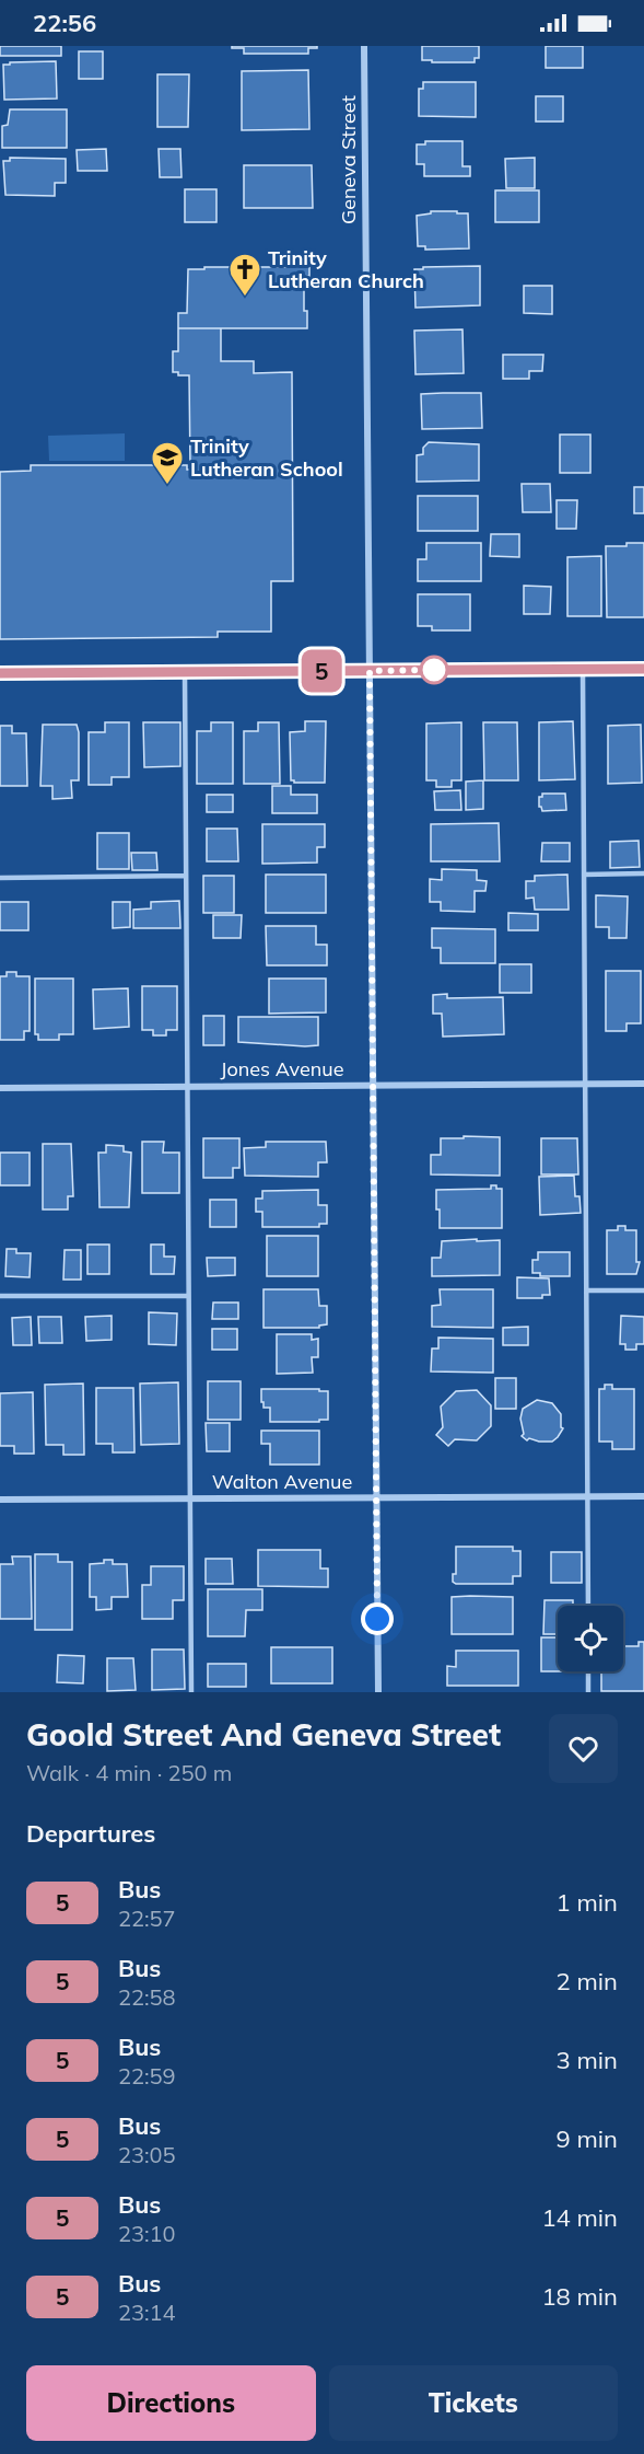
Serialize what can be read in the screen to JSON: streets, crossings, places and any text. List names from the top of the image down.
{
  "streets": {
    "street": ["Geneva Street", "Jones Avenue", "Walton Avenue"]
  },
  "crossings": [
    ["Geneva Street", "Jones Avenue"],
    ["Geneva Street", "Walton Avenue"]
  ],
  "places": {
    "church": ["Trinity Lutheran Church"],
    "school or university": ["Trinity Lutheran School"]
  },
  "lines": ["bus line 5"],
  "page": {
    "status": "22:56",
    "on_map": "5",
    "heading": [
      ["Goold Street And Geneva Street", "Walk · 4 min · 250 m"],
      "Departures"
    ],
    "list": [
      {
        "mark": "5",
        "name": "Bus",
        "note": "22:57",
        "value": "1 min"
      },
      {
        "mark": "5",
        "name": "Bus",
        "note": "22:58",
        "value": "2 min"
      },
      {
        "mark": "5",
        "name": "Bus",
        "note": "22:59",
        "value": "3 min"
      },
      {
        "mark": "5",
        "name": "Bus",
        "note": "23:05",
        "value": "9 min"
      },
      {
        "mark": "5",
        "name": "Bus",
        "note": "23:10",
        "value": "14 min"
      },
      {
        "mark": "5",
        "name": "Bus",
        "note": "23:14",
        "value": "18 min"
      }
    ],
    "buttons": ["Directions", "Tickets"]
  }
}
